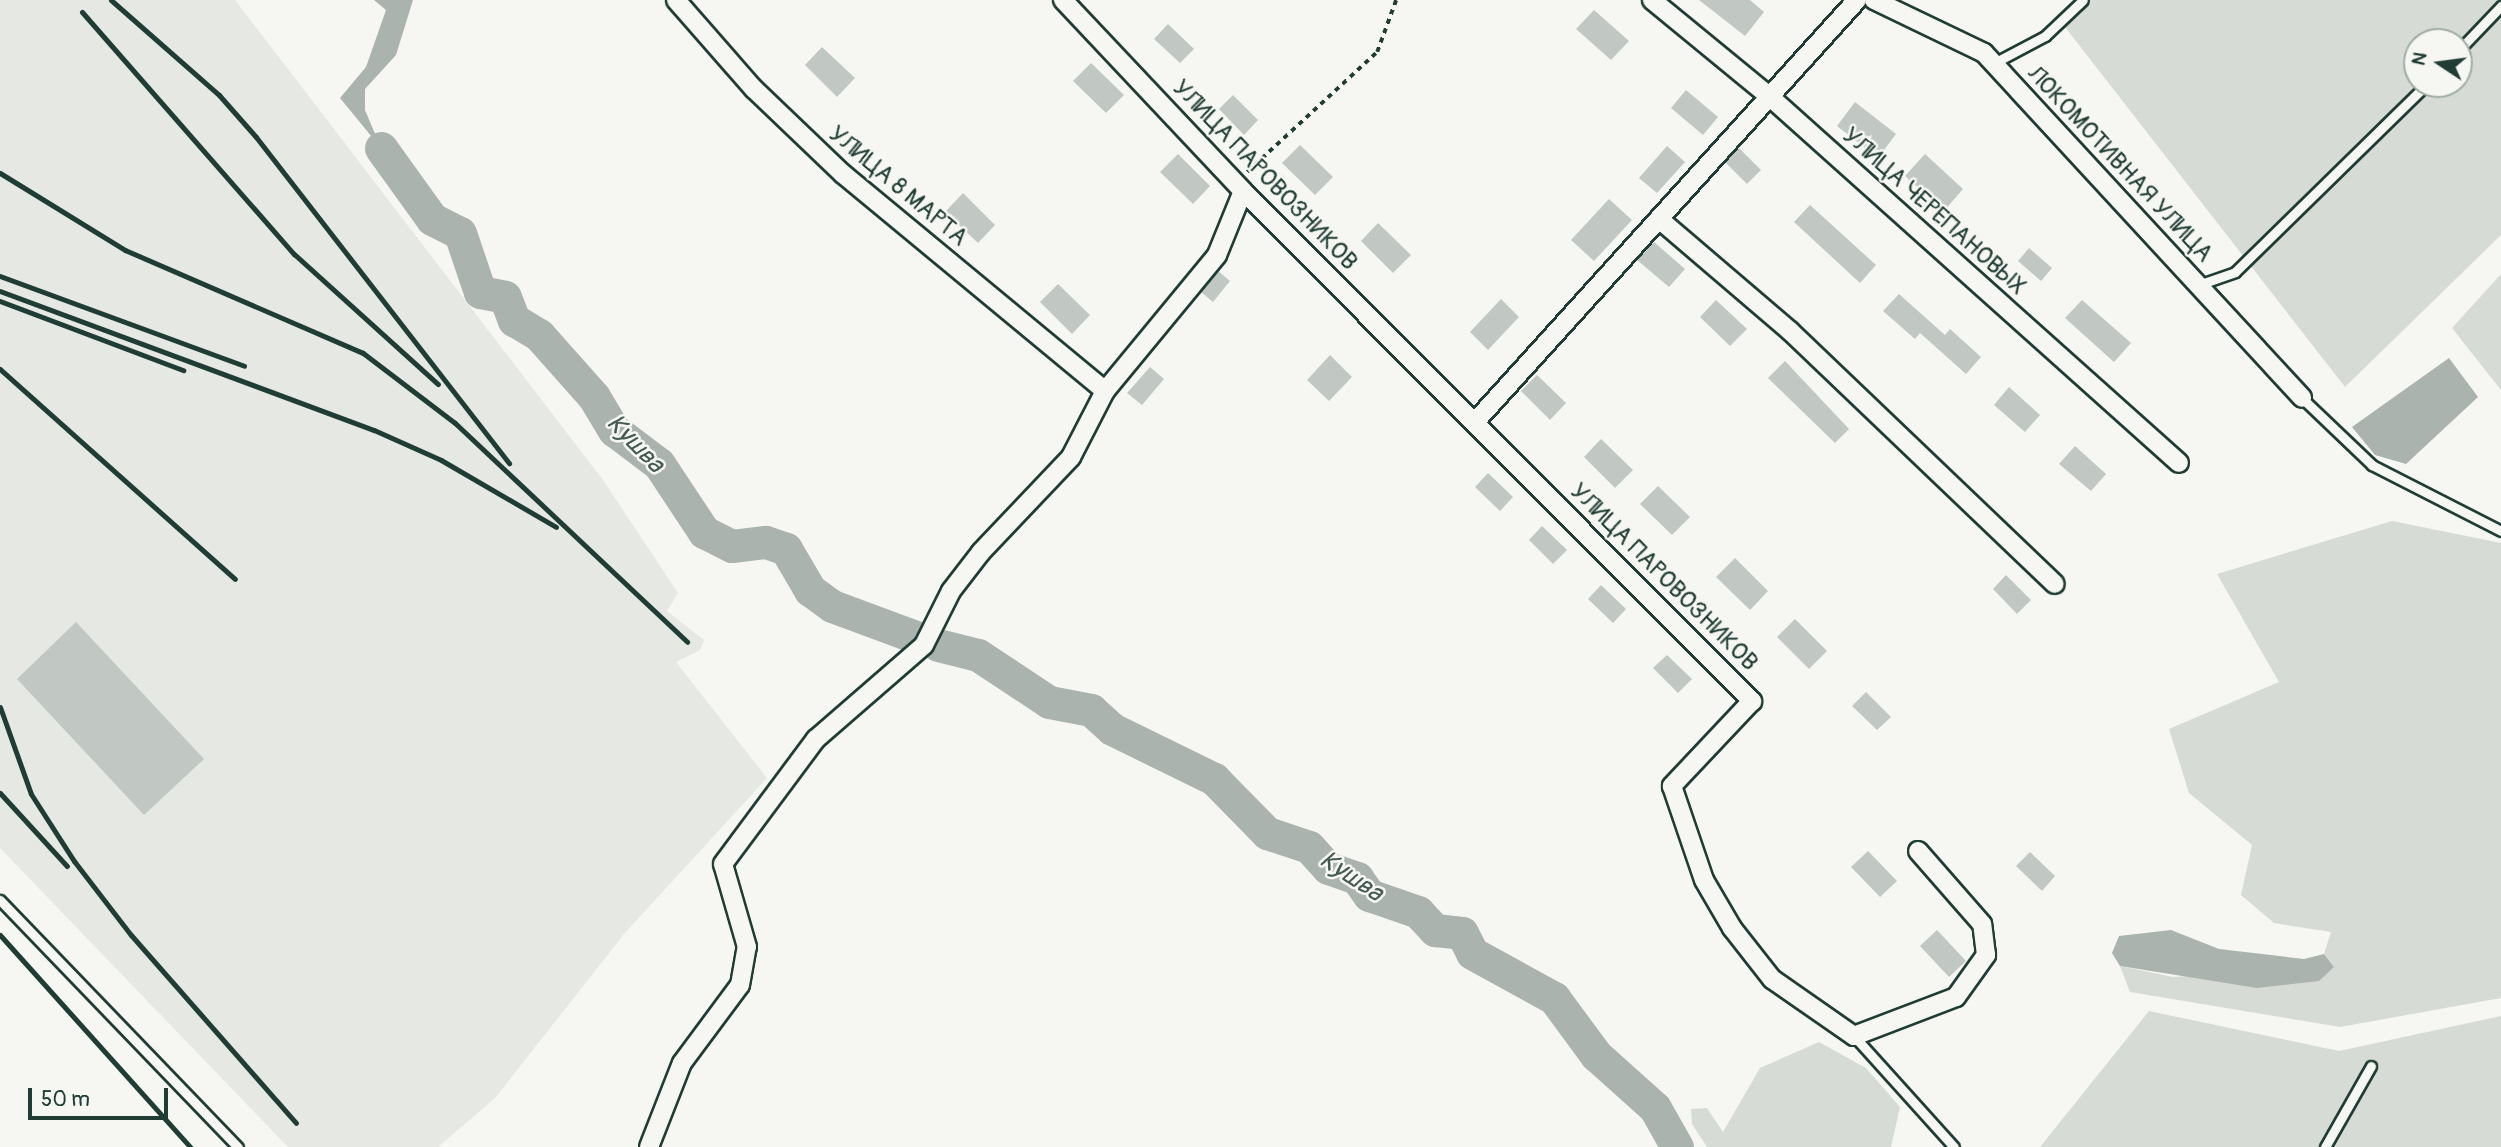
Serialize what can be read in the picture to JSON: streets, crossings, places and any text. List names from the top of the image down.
{
  "streets": {
    "street": [
      "ЛОКОМОТИВНАЯ УЛИЦА",
      "УЛИЦА ПАРОВОЗНИКОВ",
      "УЛИЦА 8 МАРТА",
      "УЛИЦА ЧЕРЕПАНОВЫХ"
    ]
  },
  "water": ["Кушва"],
  "scale_bar": "50 m",
  "north": "left"
}
